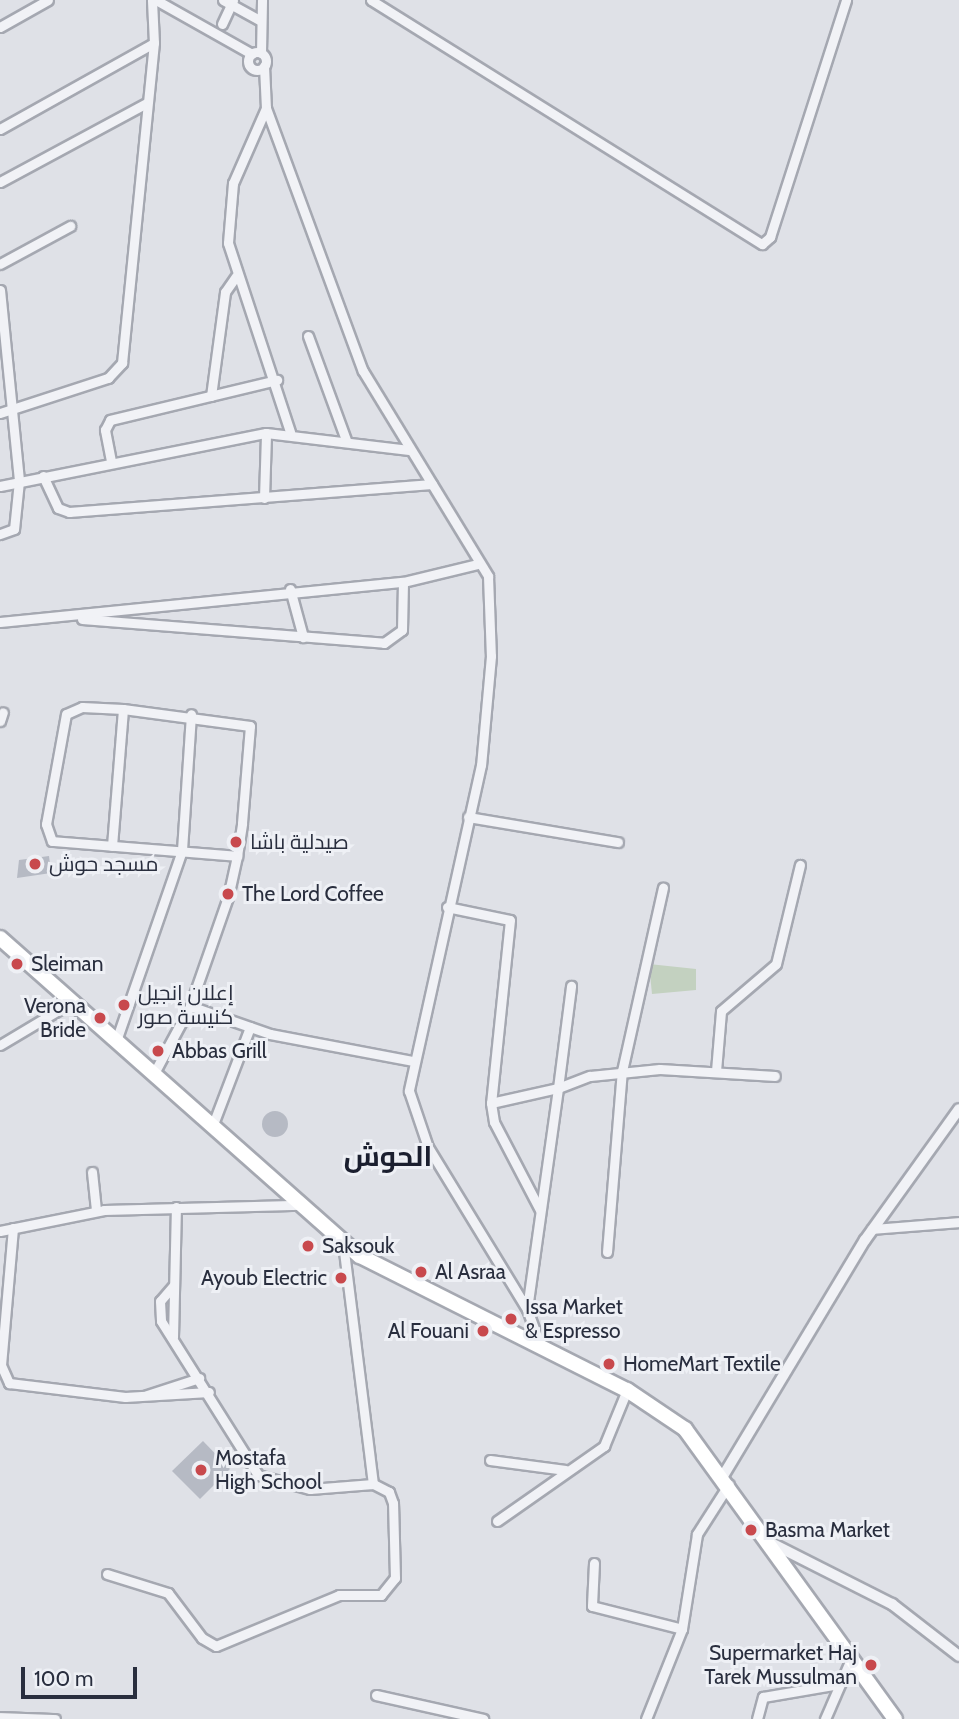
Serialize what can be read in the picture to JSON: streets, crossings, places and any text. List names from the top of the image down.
{
  "districts": ["الحوش"],
  "places": [
    "صيدلية باشا",
    "مسجد حوش",
    "The Lord Coffee",
    "Sleiman",
    "إعلان إنجيل كنيسة صور",
    "Verona Bride",
    "Abbas Grill",
    "Saksouk",
    "Al Asraa",
    "Ayoub Electric",
    "Issa Market & Espresso",
    "Al Fouani",
    "HomeMart Textile",
    "Mostafa High School",
    "Basma Market",
    "Supermarket Haj Tarek Mussulman"
  ],
  "scale_bar": "100 m"
}
